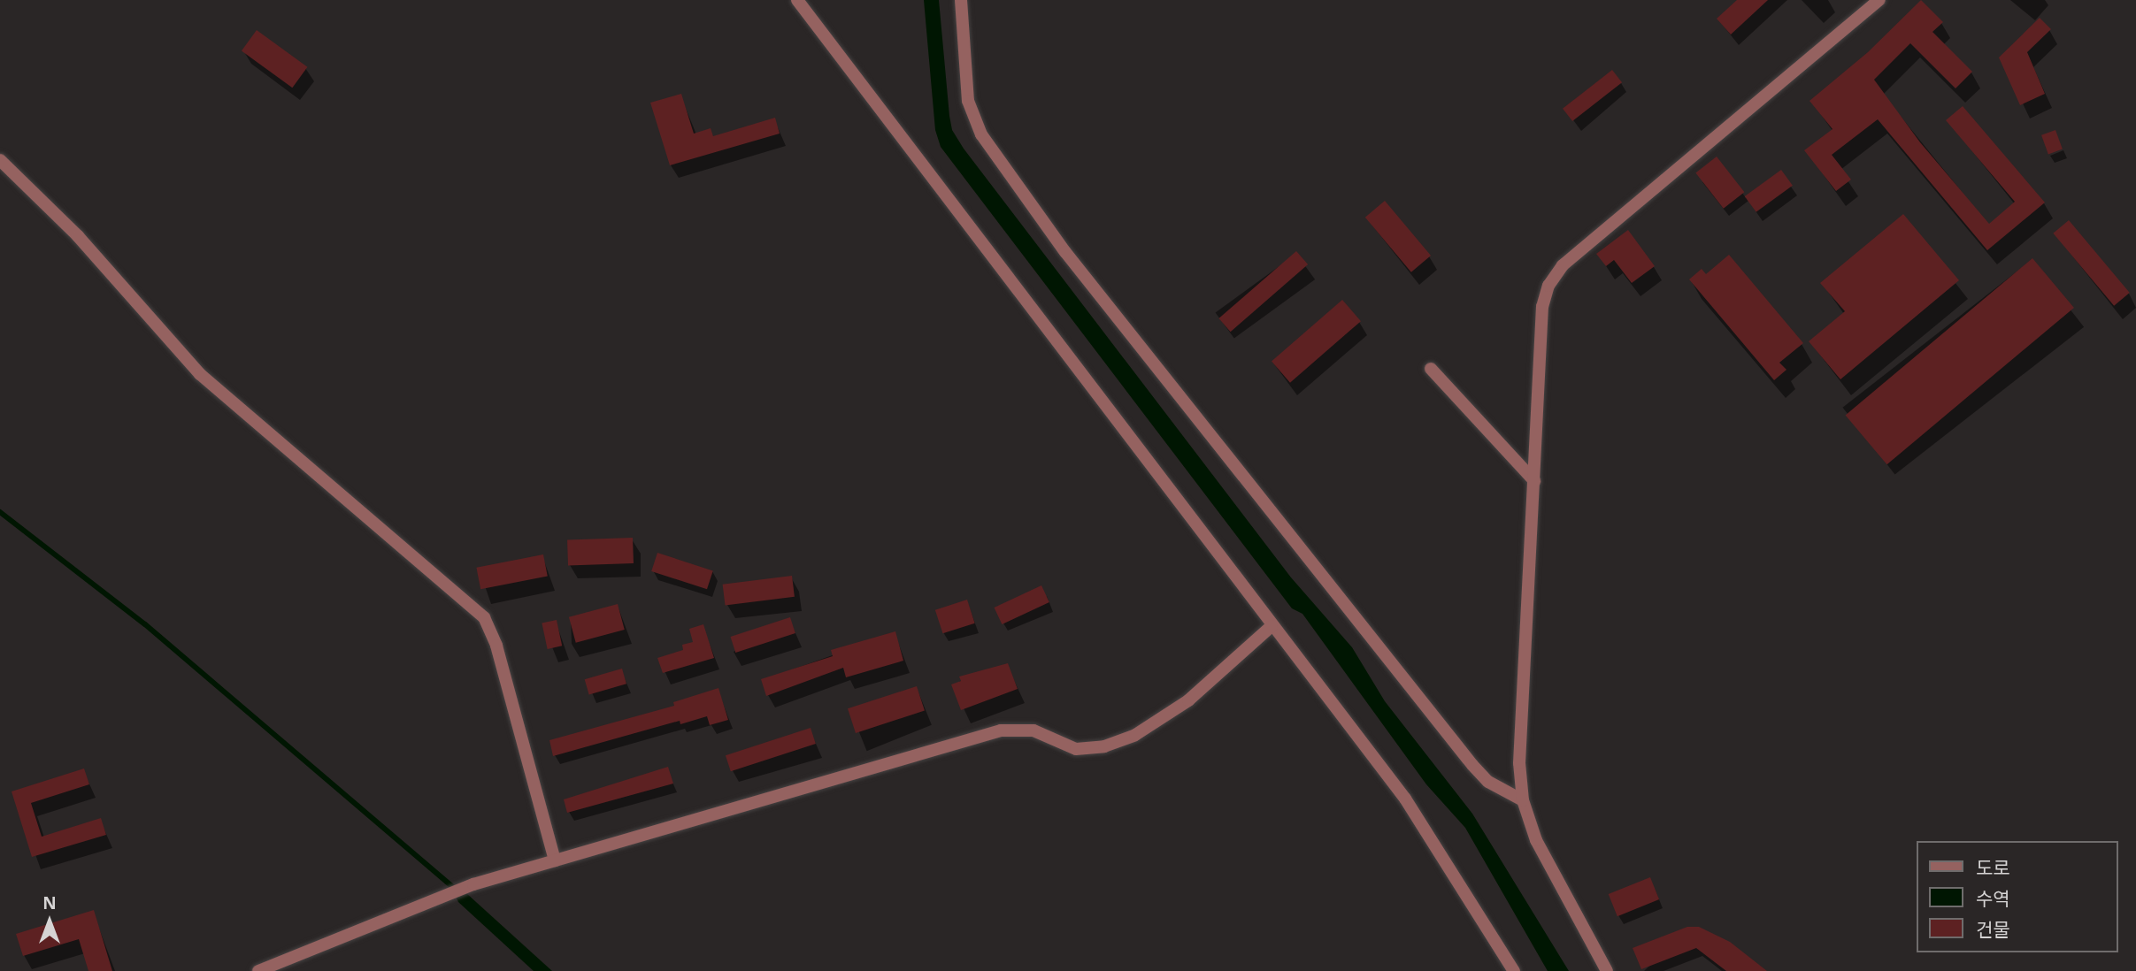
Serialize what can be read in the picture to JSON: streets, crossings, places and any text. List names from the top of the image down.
{
  "legend": ["도로", "수역", "건물"],
  "north": "top"
}
